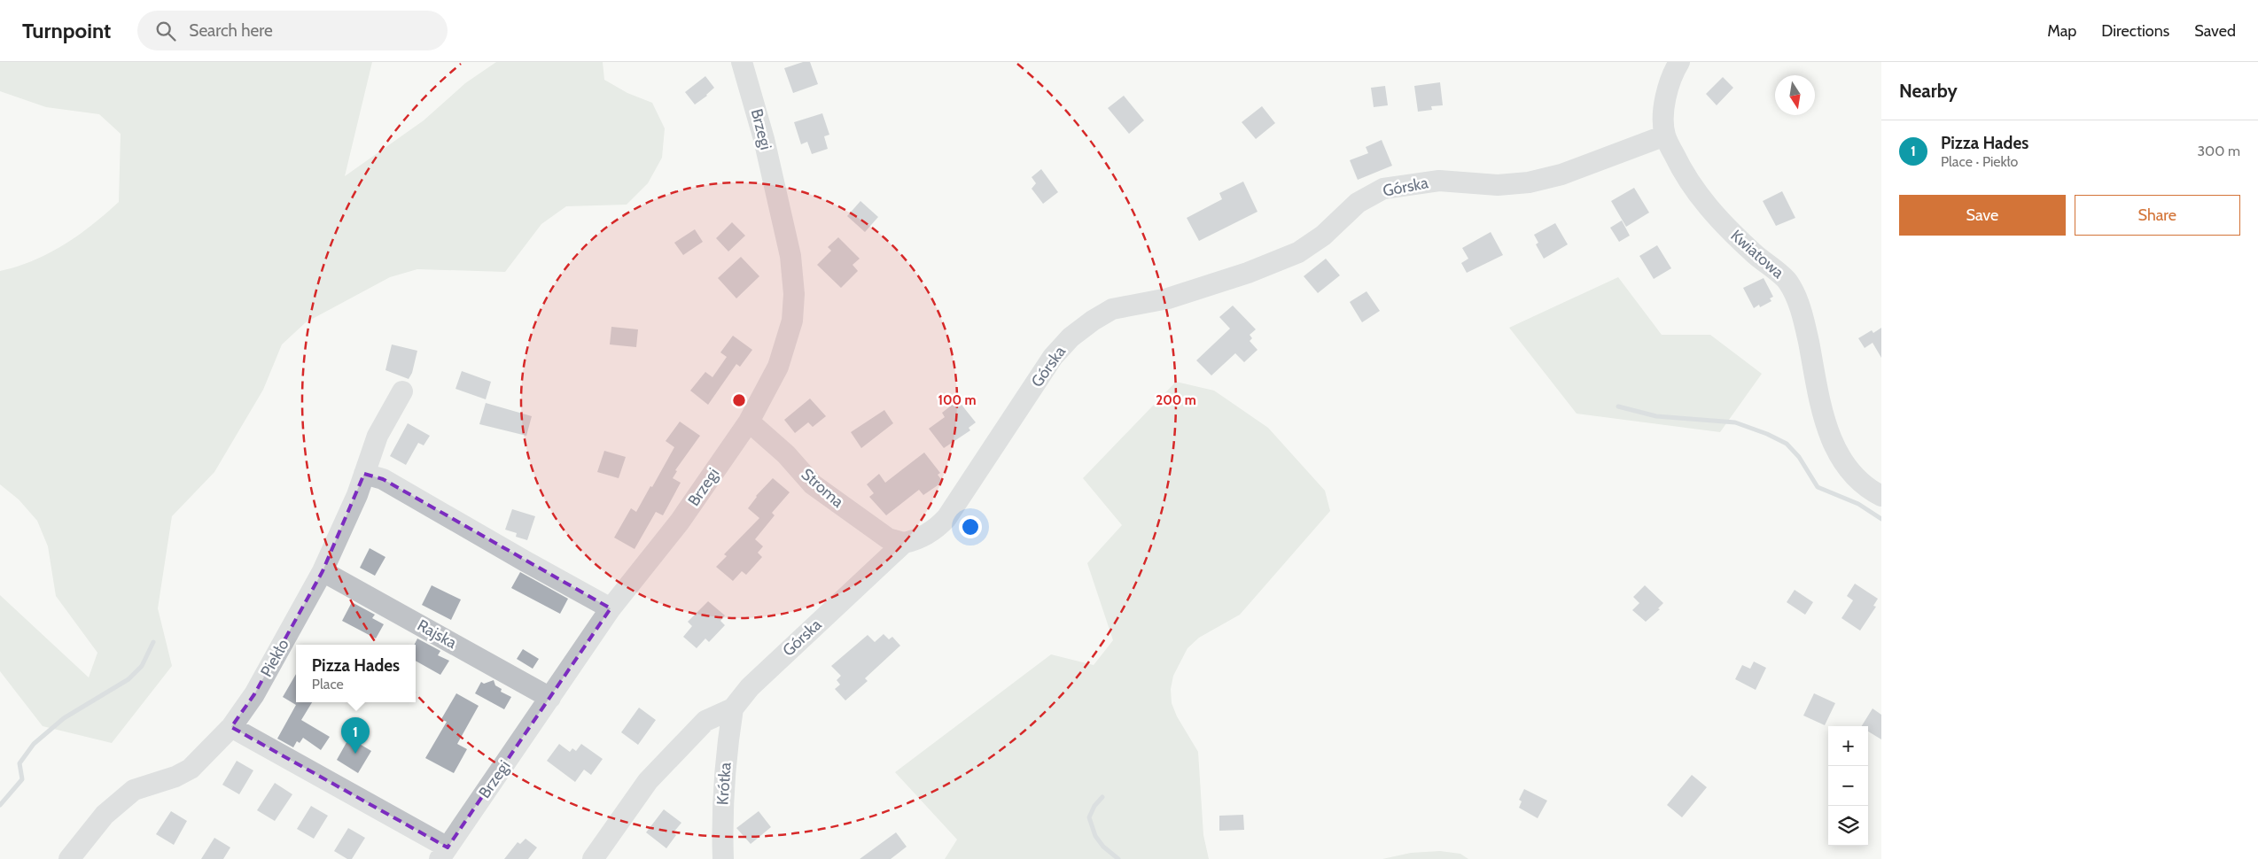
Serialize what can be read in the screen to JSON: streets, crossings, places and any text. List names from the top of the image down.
{
  "streets": {
    "street": [
      "Brzegi",
      "Górska",
      "Kwiatowa",
      "Stroma",
      "Rajska",
      "Piekło",
      "Krótka"
    ]
  },
  "crossings": [
    ["Brzegi", "Stroma"],
    ["Brzegi", "Rajska"],
    ["Górska", "Kwiatowa"],
    ["Górska", "Stroma"],
    ["Górska", "Krótka"],
    ["Rajska", "Piekło"]
  ],
  "north": "bottom",
  "page": {
    "header": "Turnpoint",
    "search": "Search here",
    "nav": ["Map", "Directions", "Saved"],
    "heading": "Nearby",
    "list": [
      {
        "mark": "1",
        "name": "Pizza Hades",
        "note": "Place · Piekło",
        "value": "300 m"
      }
    ],
    "buttons": ["Save", "Share"],
    "popup": ["Pizza Hades", "Place"],
    "pins": "1",
    "map_buttons": ["+", "−"]
  },
  "rings": ["100 m", "200 m"]
}
